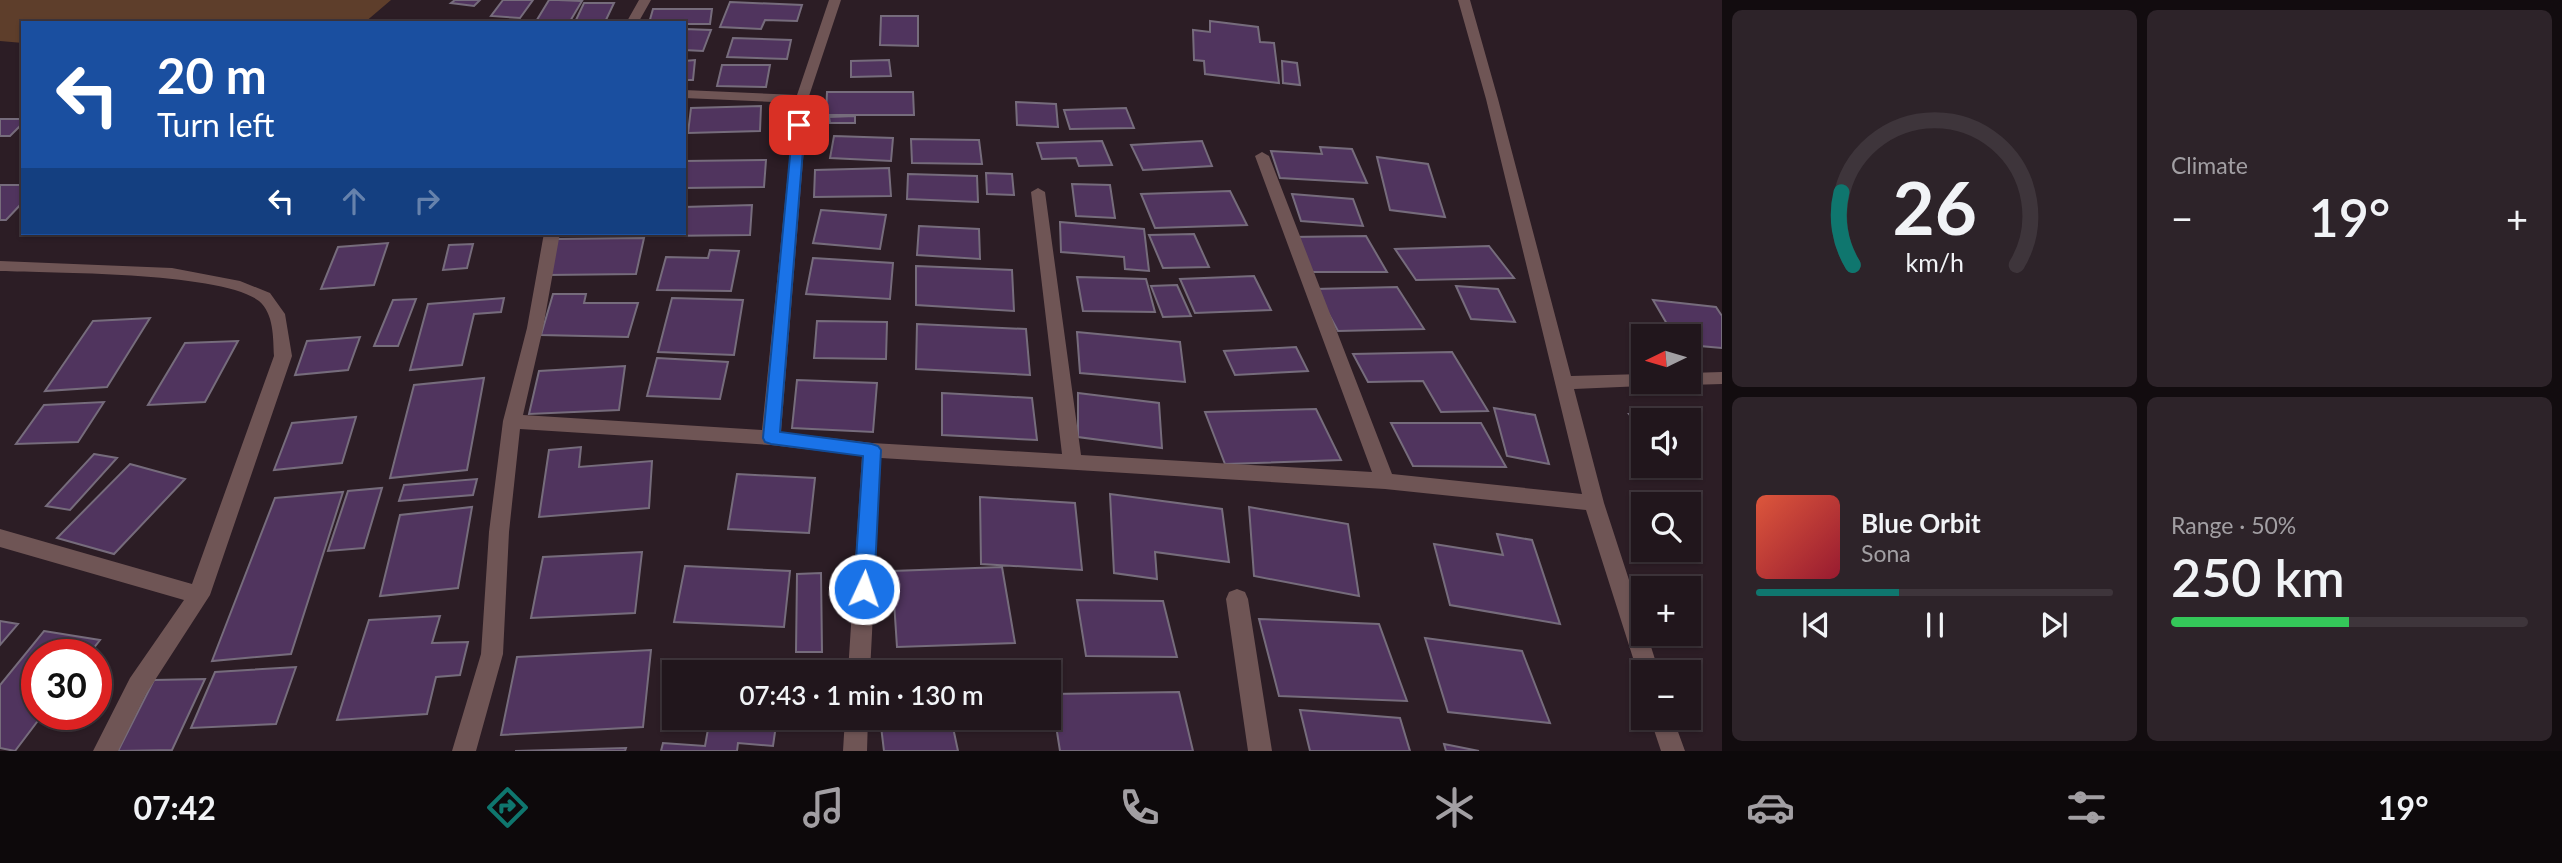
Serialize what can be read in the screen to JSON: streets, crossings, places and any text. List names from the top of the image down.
{
  "north": "left",
  "page": {
    "tile": [
      "Climate",
      ["Range · 50%", "250 km"]
    ],
    "turn": ["20 m", "Turn left"],
    "heat": ["−", "19°", "+"],
    "map_buttons": ["+", "−"],
    "song": ["Blue Orbit", "Sona"],
    "limit": "30",
    "trip": "07:43 · 1 min · 130 m",
    "tabs": ["07:42", "19°"],
    "gauge": ["26", "km/h"]
  }
}
